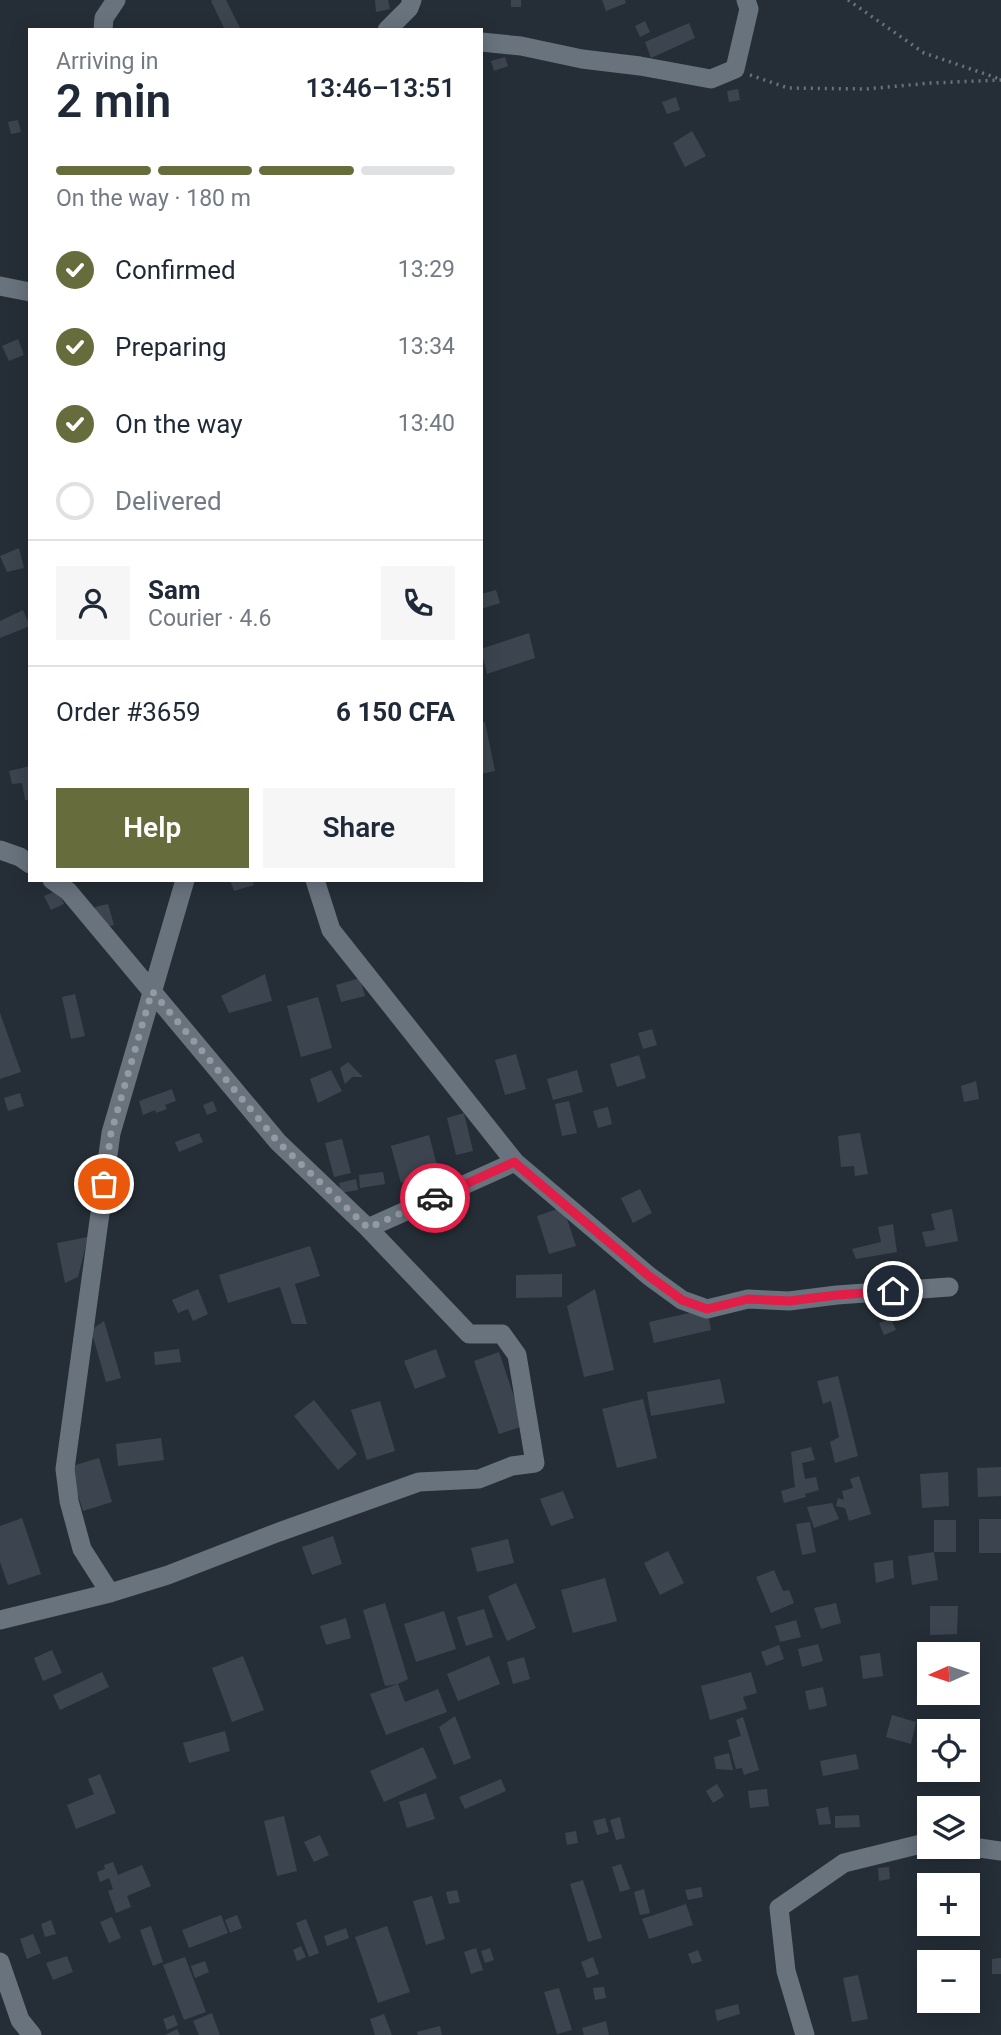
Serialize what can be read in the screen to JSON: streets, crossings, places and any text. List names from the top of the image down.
{
  "north": "left",
  "page": {
    "heading": ["2 min", "Arriving in", "13:46–13:51"],
    "panel": [
      "Sam",
      "Courier · 4.6",
      "Order #3659",
      "6 150 CFA"
    ],
    "bar": "On the way · 180 m",
    "list": [
      ["Confirmed", "13:29"],
      ["Preparing", "13:34"],
      ["On the way", "13:40"],
      "Delivered"
    ],
    "buttons": ["Help", "Share"],
    "map_buttons": ["+", "−"]
  }
}
